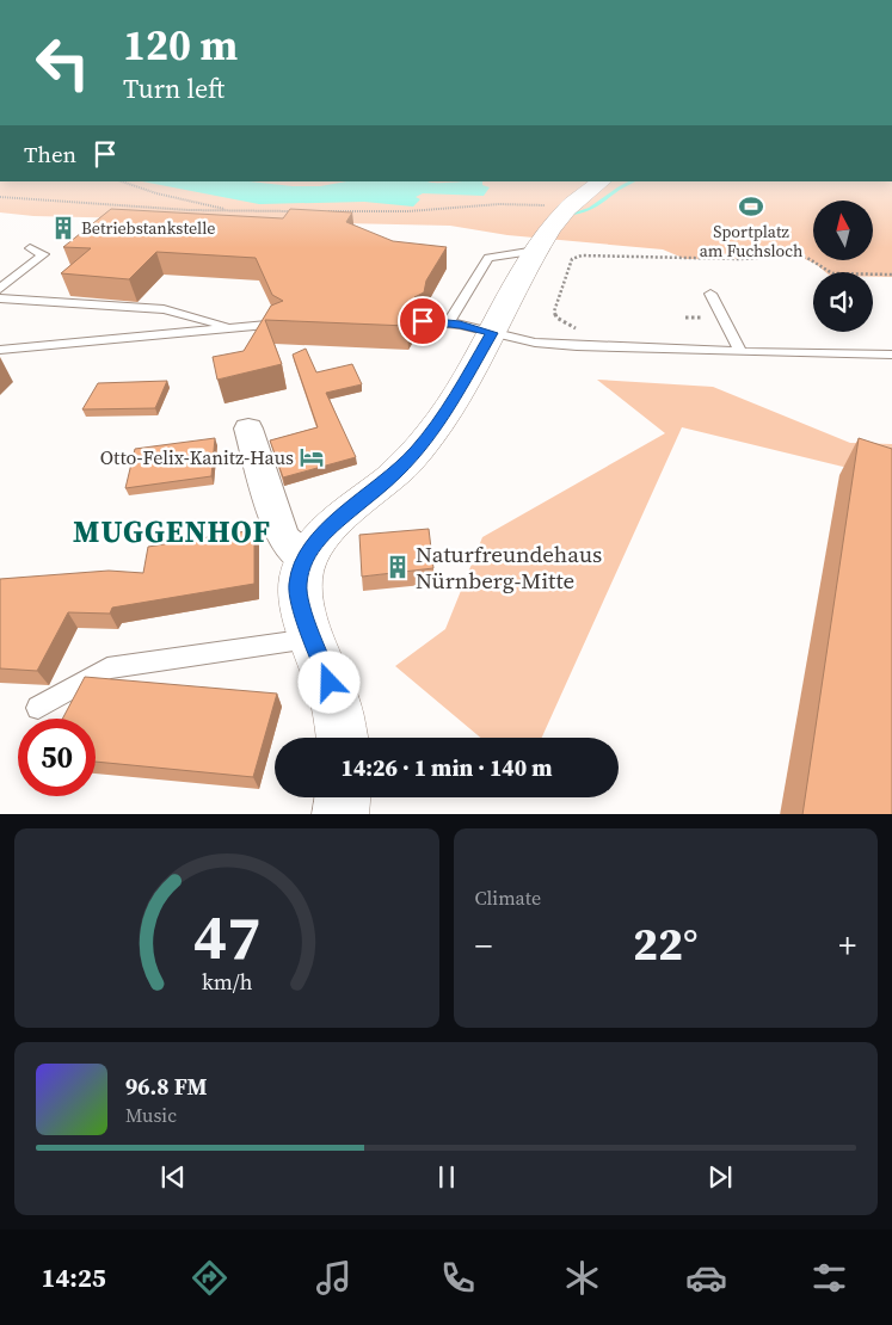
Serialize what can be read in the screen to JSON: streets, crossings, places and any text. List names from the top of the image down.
{
  "districts": ["MUGGENHOF"],
  "places": {
    "sports": ["Sportplatz am Fuchsloch"],
    "building": ["Betriebstankstelle", "Naturfreundehaus Nürnberg-Mitte"],
    "hotel": ["Otto-Felix-Kanitz-Haus"]
  },
  "north": "top",
  "page": {
    "turn": ["120 m", "Turn left"],
    "then": "Then",
    "limit": "50",
    "trip": "14:26 · 1 min · 140 m",
    "tile": "Climate",
    "heat": ["−", "22°", "+"],
    "song": ["96.8 FM", "Music"],
    "tabs": "14:25",
    "gauge": ["47", "km/h"]
  }
}
